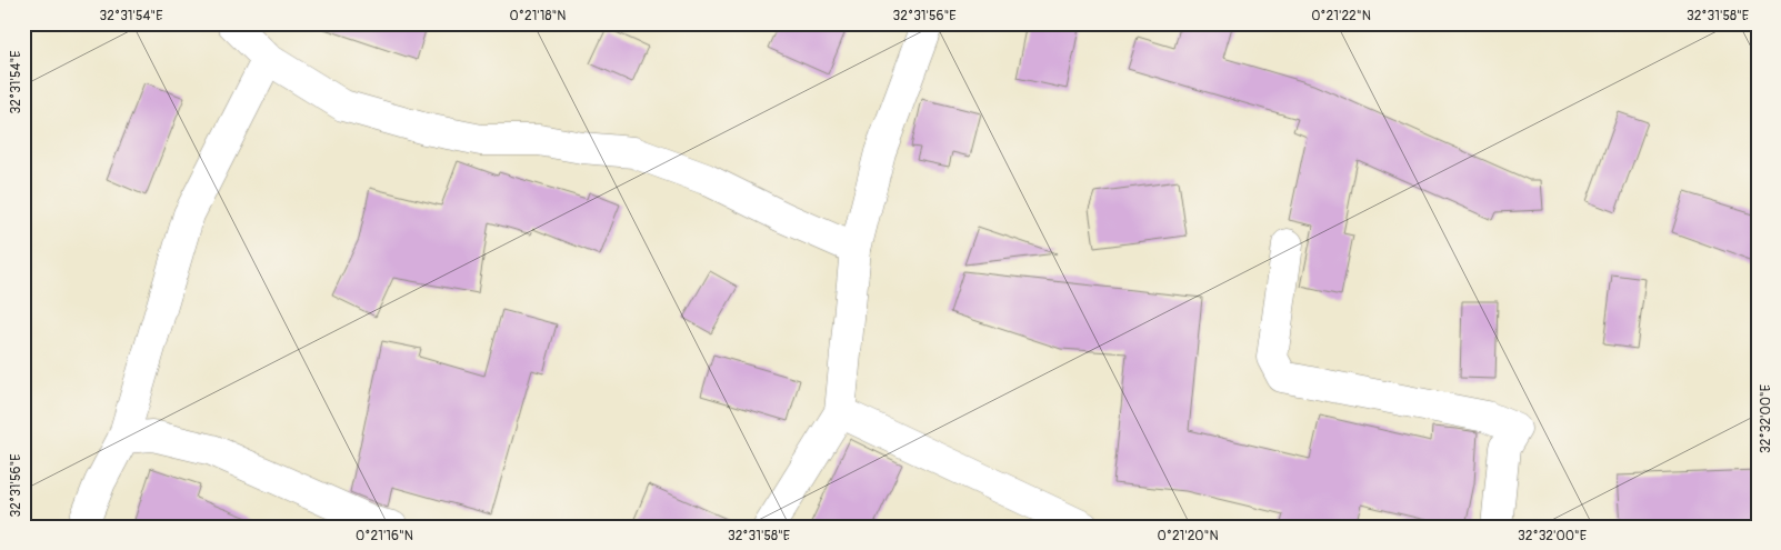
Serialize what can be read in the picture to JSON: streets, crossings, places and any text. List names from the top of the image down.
{
  "coordinates": [
    "32°31'54\"E",
    "0°21'18\"N",
    "32°31'56\"E",
    "0°21'22\"N",
    "32°31'58\"E",
    "32°32'00\"E",
    "0°21'16\"N",
    "0°21'20\"N"
  ]
}
